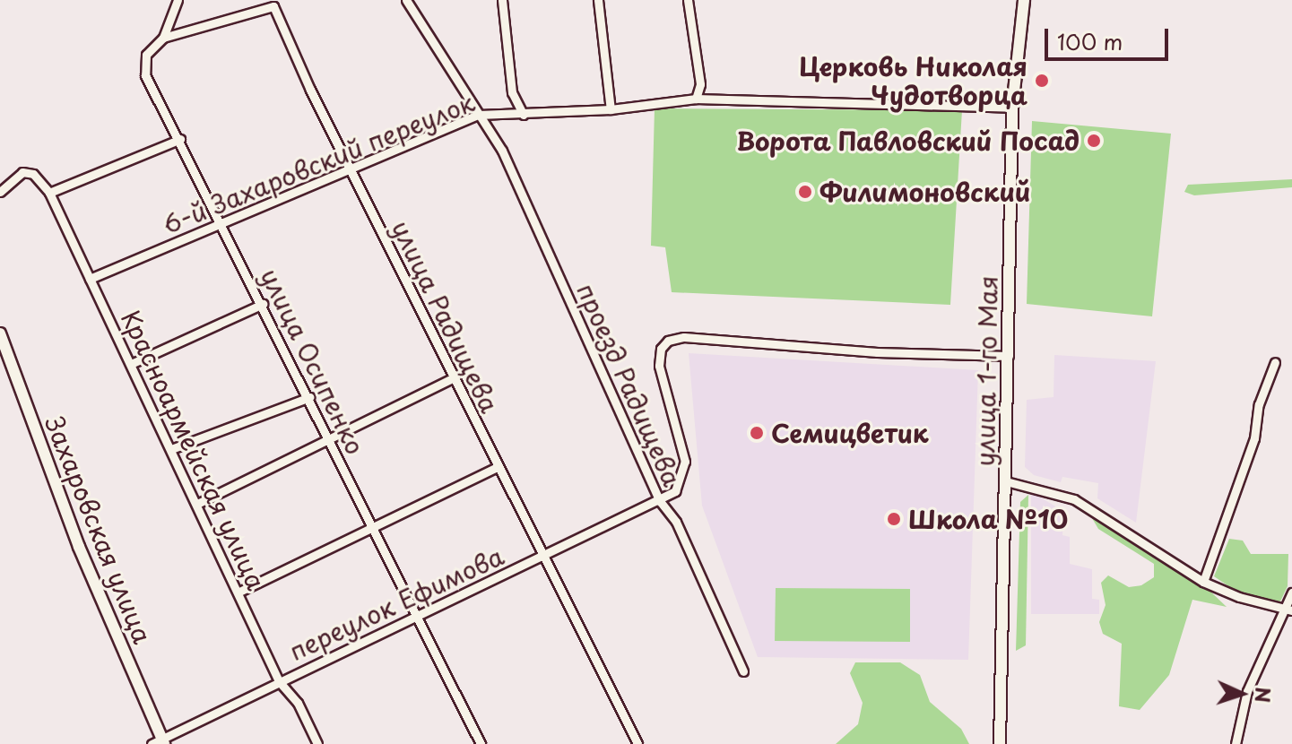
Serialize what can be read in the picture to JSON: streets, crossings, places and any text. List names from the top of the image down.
{
  "streets": {
    "street": [
      "6-й Захаровский переулок",
      "улица Радищева",
      "улица Осипенко",
      "улица 1-го Мая",
      "проезд Радищева",
      "Красноармейская улица",
      "Захаровская улица",
      "переулок Ефимова"
    ]
  },
  "crossings": [
    ["6-й Захаровский переулок", "улица Радищева"],
    ["6-й Захаровский переулок", "улица Осипенко"],
    ["6-й Захаровский переулок", "улица 1-го Мая"],
    ["6-й Захаровский переулок", "проезд Радищева"],
    ["6-й Захаровский переулок", "Красноармейская улица"],
    ["улица Радищева", "улица Осипенко"],
    ["улица Радищева", "переулок Ефимова"],
    ["улица Осипенко", "переулок Ефимова"],
    ["проезд Радищева", "переулок Ефимова"],
    ["Красноармейская улица", "переулок Ефимова"],
    ["Захаровская улица", "переулок Ефимова"]
  ],
  "places": [
    "Церковь Николая Чудотворца",
    "Ворота Павловский Посад",
    "Филимоновский",
    "Семицветик",
    "Школа №10"
  ],
  "scale_bar": "100 m",
  "north": "right"
}
